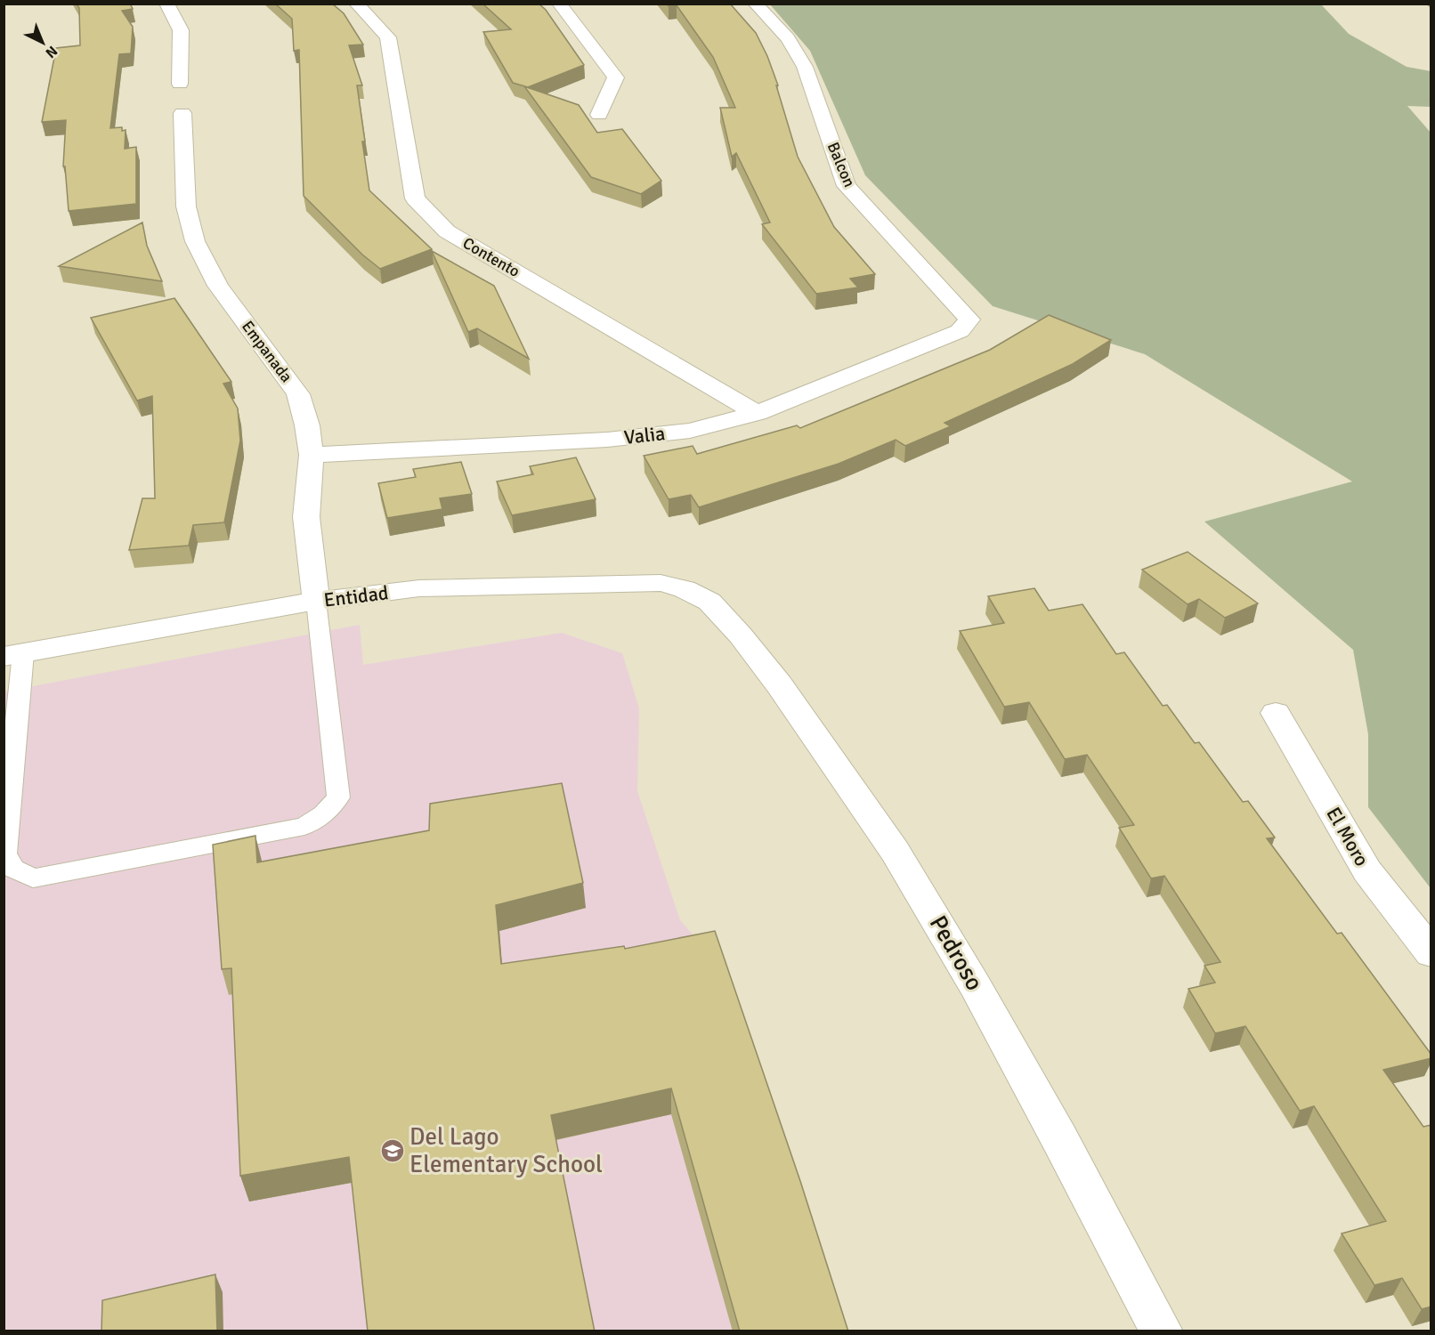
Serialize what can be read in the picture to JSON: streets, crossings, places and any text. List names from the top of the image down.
{
  "streets": {
    "street": [
      "Balcon",
      "Contento",
      "Empanada",
      "Valia",
      "Entidad",
      "El Moro",
      "Pedroso"
    ]
  },
  "crossings": [
    ["Balcon", "Valia"],
    ["Contento", "Valia"],
    ["Empanada", "Valia"],
    ["Empanada", "Entidad"],
    ["Entidad", "Pedroso"]
  ],
  "places": {
    "school or university": ["Del Lago Elementary School"]
  },
  "north": "bottom right"
}
